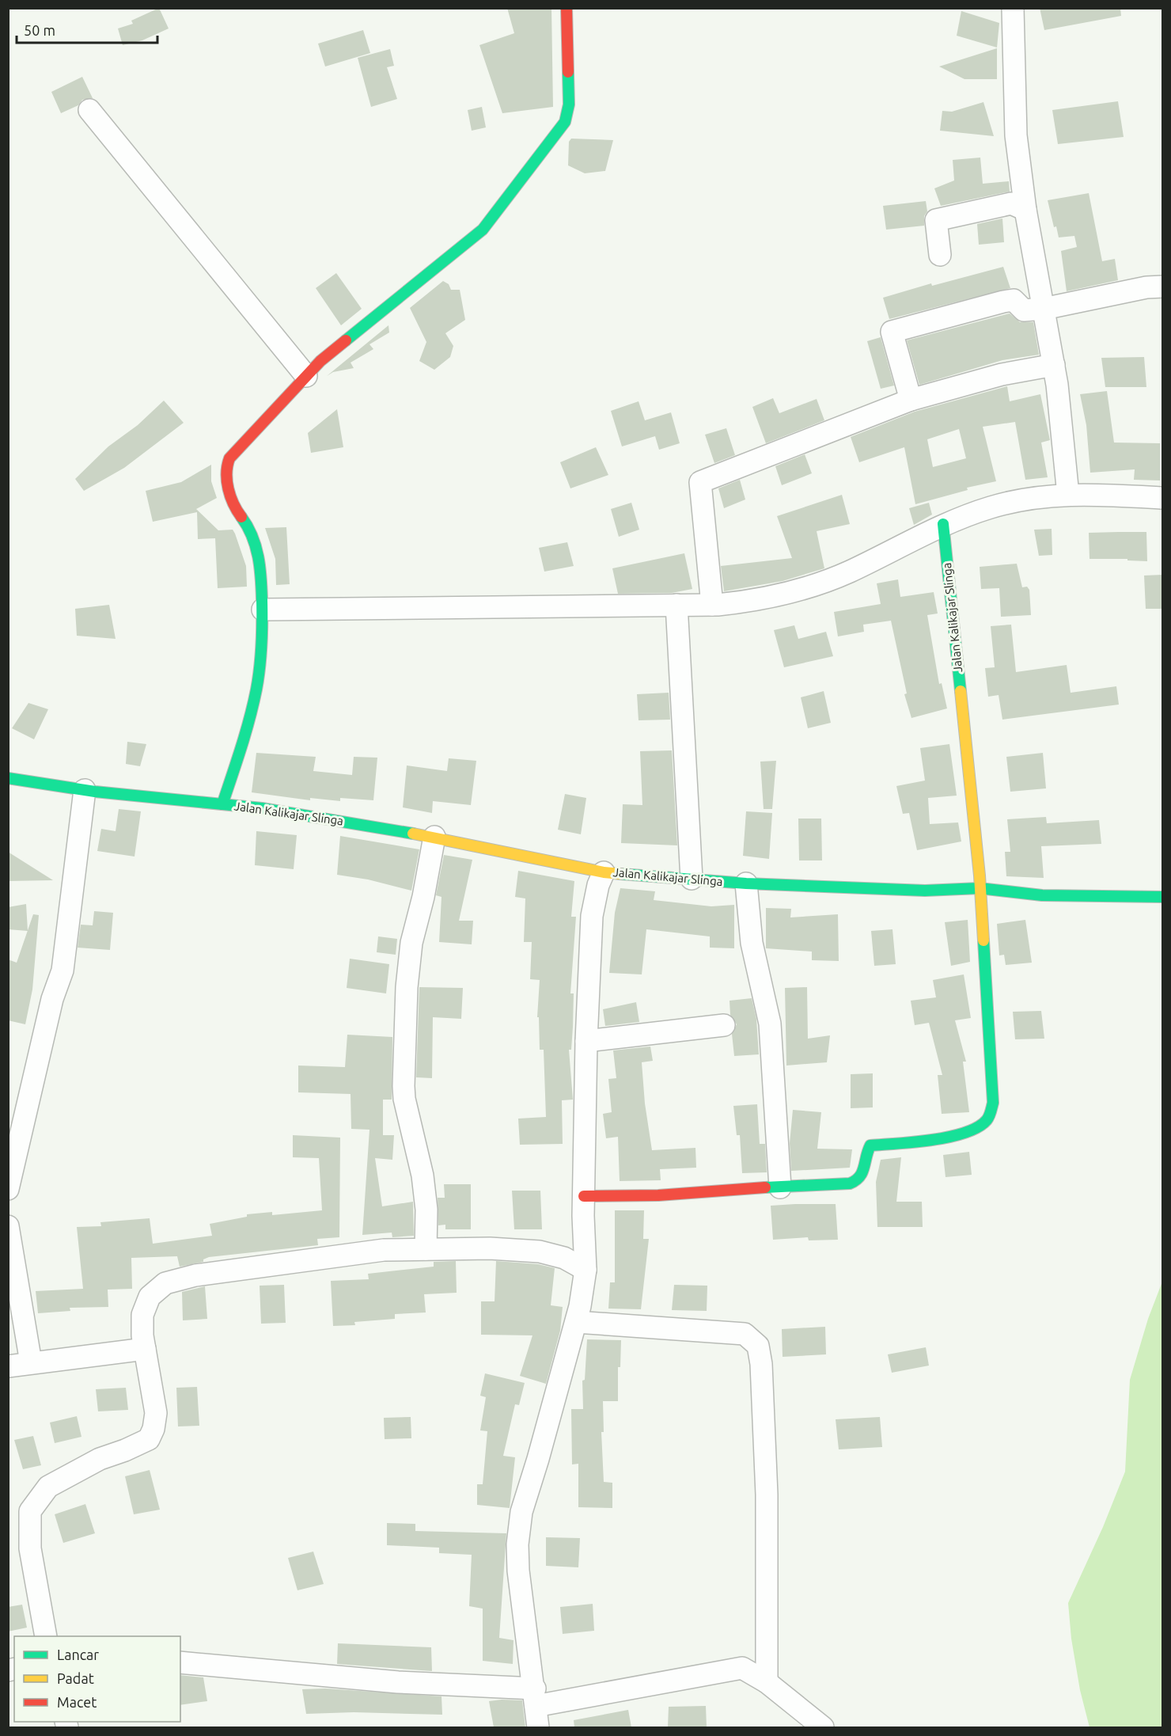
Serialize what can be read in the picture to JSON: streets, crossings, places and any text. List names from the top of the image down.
{
  "streets": {
    "street": ["Jalan Kalikajar Slinga"]
  },
  "legend": ["Lancar", "Padat", "Macet"],
  "scale_bar": "50 m"
}
